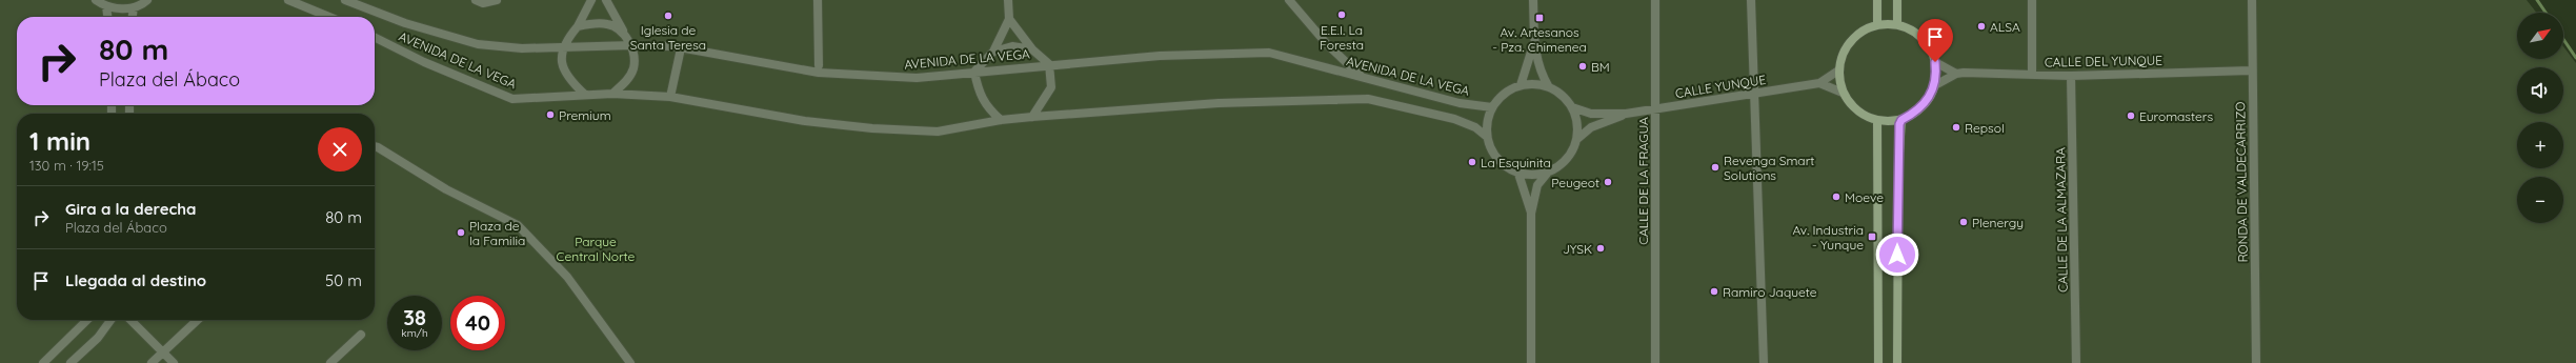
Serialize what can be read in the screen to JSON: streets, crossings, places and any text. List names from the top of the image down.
{
  "streets": {
    "street": [
      "AVENIDA DE LA VEGA",
      "CALLE DEL YUNQUE",
      "CALLE YUNQUE",
      "CALLE DE LA FRAGUA",
      "RONDA DE VALDECARRIZO",
      "CALLE DE LA ALMAZARA"
    ]
  },
  "crossings": [
    ["AVENIDA DE LA VEGA", "CALLE YUNQUE"],
    ["CALLE DEL YUNQUE", "CALLE YUNQUE"],
    ["CALLE DEL YUNQUE", "RONDA DE VALDECARRIZO"],
    ["CALLE DEL YUNQUE", "CALLE DE LA ALMAZARA"],
    ["CALLE YUNQUE", "CALLE DE LA FRAGUA"]
  ],
  "parks": ["Parque Central Norte"],
  "places": {
    "other": [
      "E.E.I. La Foresta",
      "Iglesia de Santa Teresa",
      "ALSA",
      "BM",
      "Premium",
      "Euromasters",
      "Repsol",
      "La Esquinita",
      "Revenga Smart Solutions",
      "Peugeot",
      "Moeve",
      "Plenergy",
      "Plaza de la Familia",
      "JYSK",
      "Ramiro Jaquete"
    ],
    "transit": ["Av. Artesanos - Pza. Chimenea", "Av. Industria - Yunque"]
  },
  "north": "top right",
  "page": {
    "map_buttons": ["+", "−"],
    "turn": ["80 m", "Plaza del Ábaco"],
    "heading": ["1 min", "130 m · 19:15"],
    "list": [
      {
        "name": "Gira a la derecha",
        "note": "Plaza del Ábaco",
        "value": "80 m"
      },
      {
        "name": "Llegada al destino",
        "value": "50 m"
      }
    ],
    "speed": "38 km/h",
    "limit": "40"
  }
}
